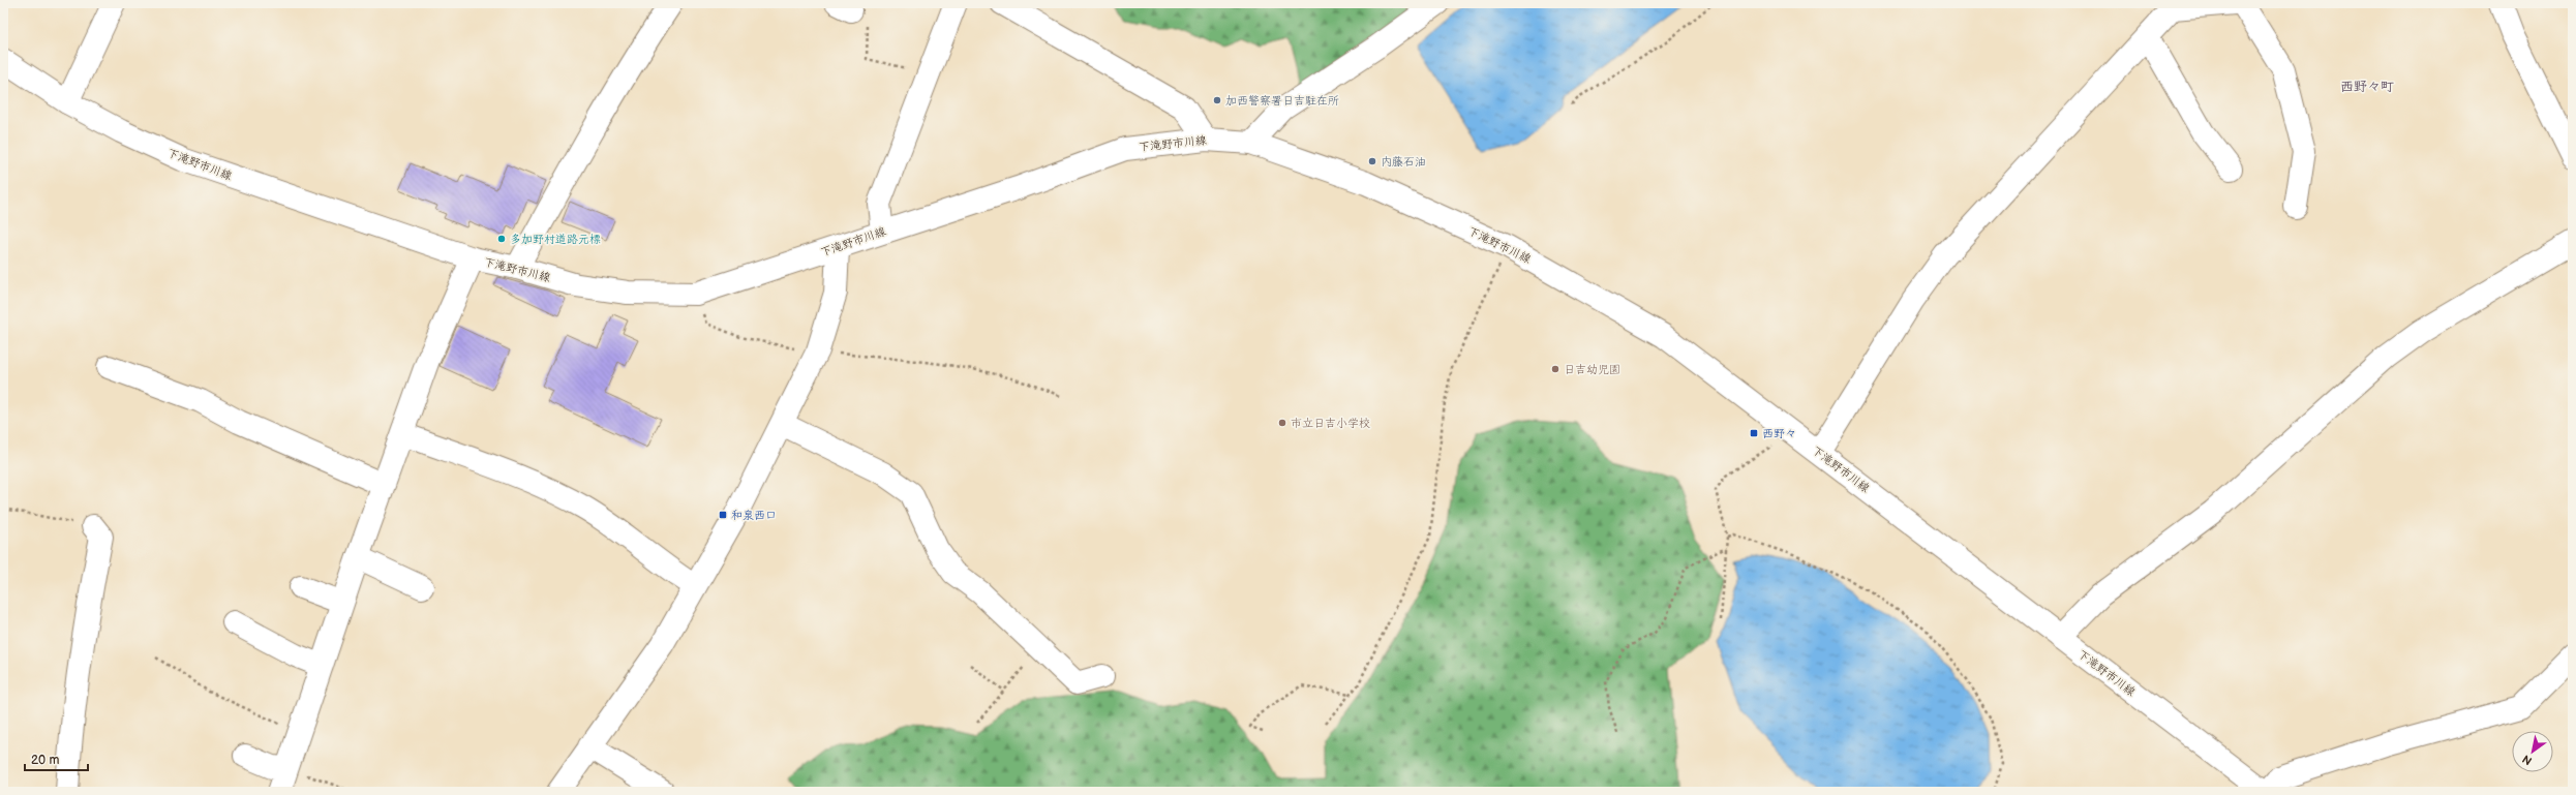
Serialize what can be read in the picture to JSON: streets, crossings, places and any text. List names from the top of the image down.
{
  "streets": {
    "street": ["下滝野市川線"]
  },
  "districts": ["西野々町"],
  "places": {
    "other": [
      "加西警察署日吉駐在所",
      "内藤石油",
      "多加野村道路元標",
      "日吉幼児園",
      "市立日吉小学校"
    ],
    "transit": ["西野々", "和泉西口"]
  },
  "scale_bar": "20 m",
  "north": "bottom left"
}
